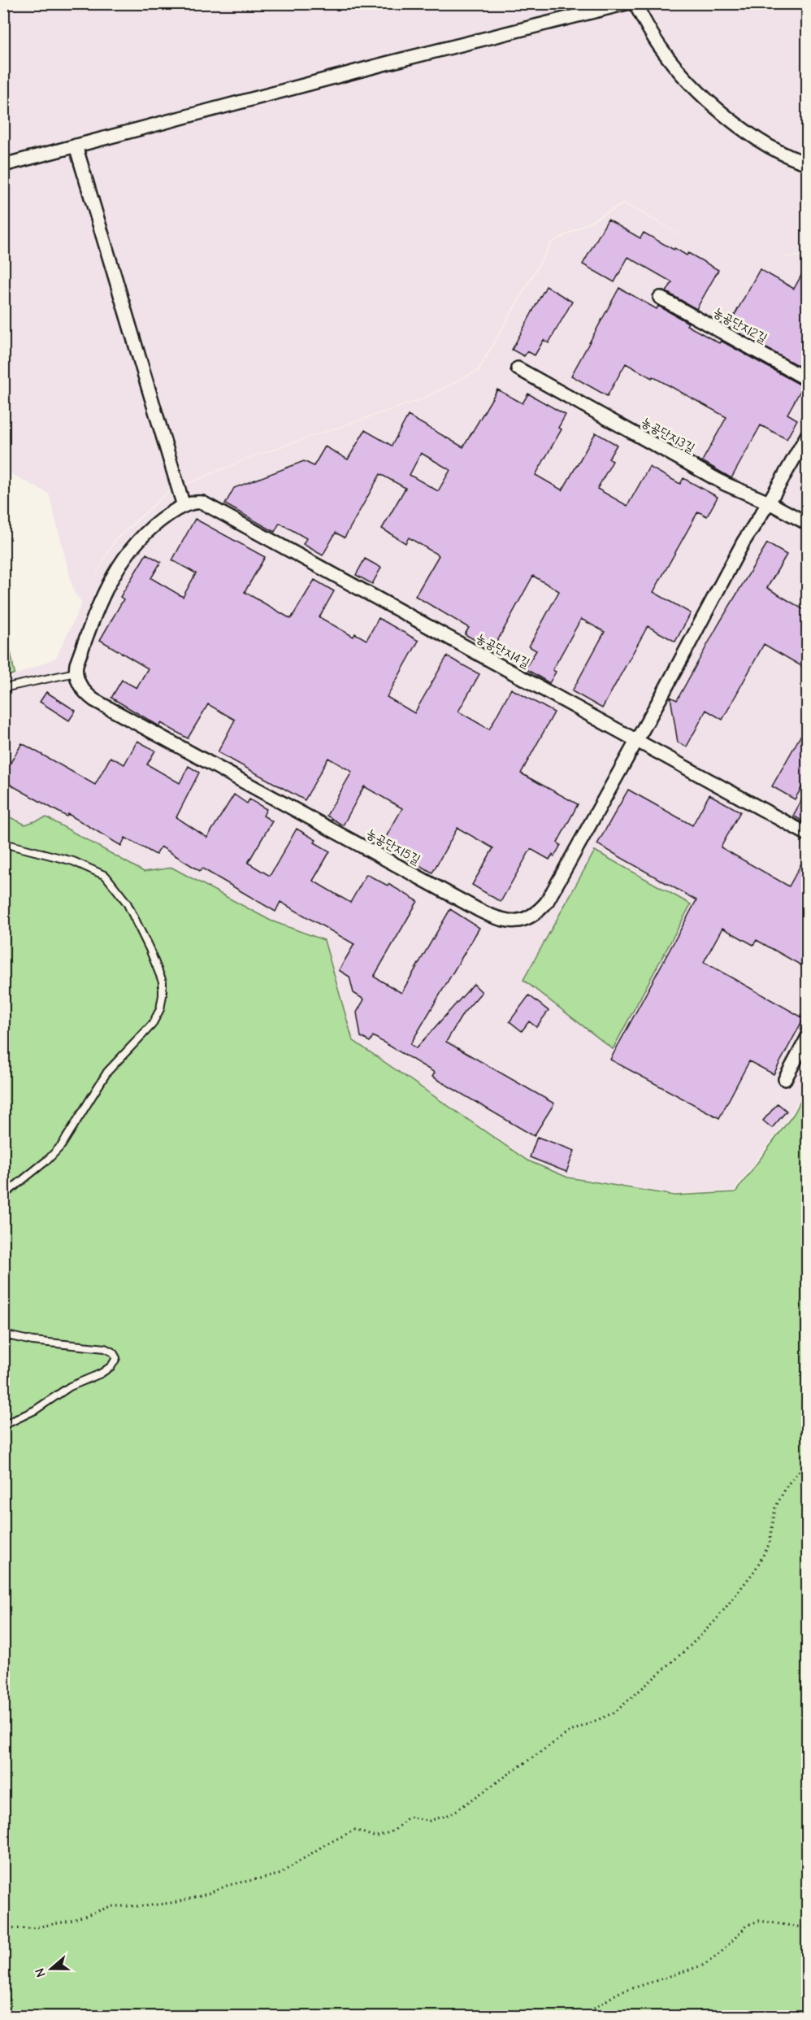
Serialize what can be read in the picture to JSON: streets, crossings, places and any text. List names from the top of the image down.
{
  "streets": {
    "street": [
      "농공단지2길",
      "농공단지3길",
      "농공단지4길",
      "농공단지5길"
    ]
  },
  "crossings": [
    ["농공단지3길", "농공단지5길"],
    ["농공단지4길", "농공단지5길"]
  ],
  "north": "left"
}
